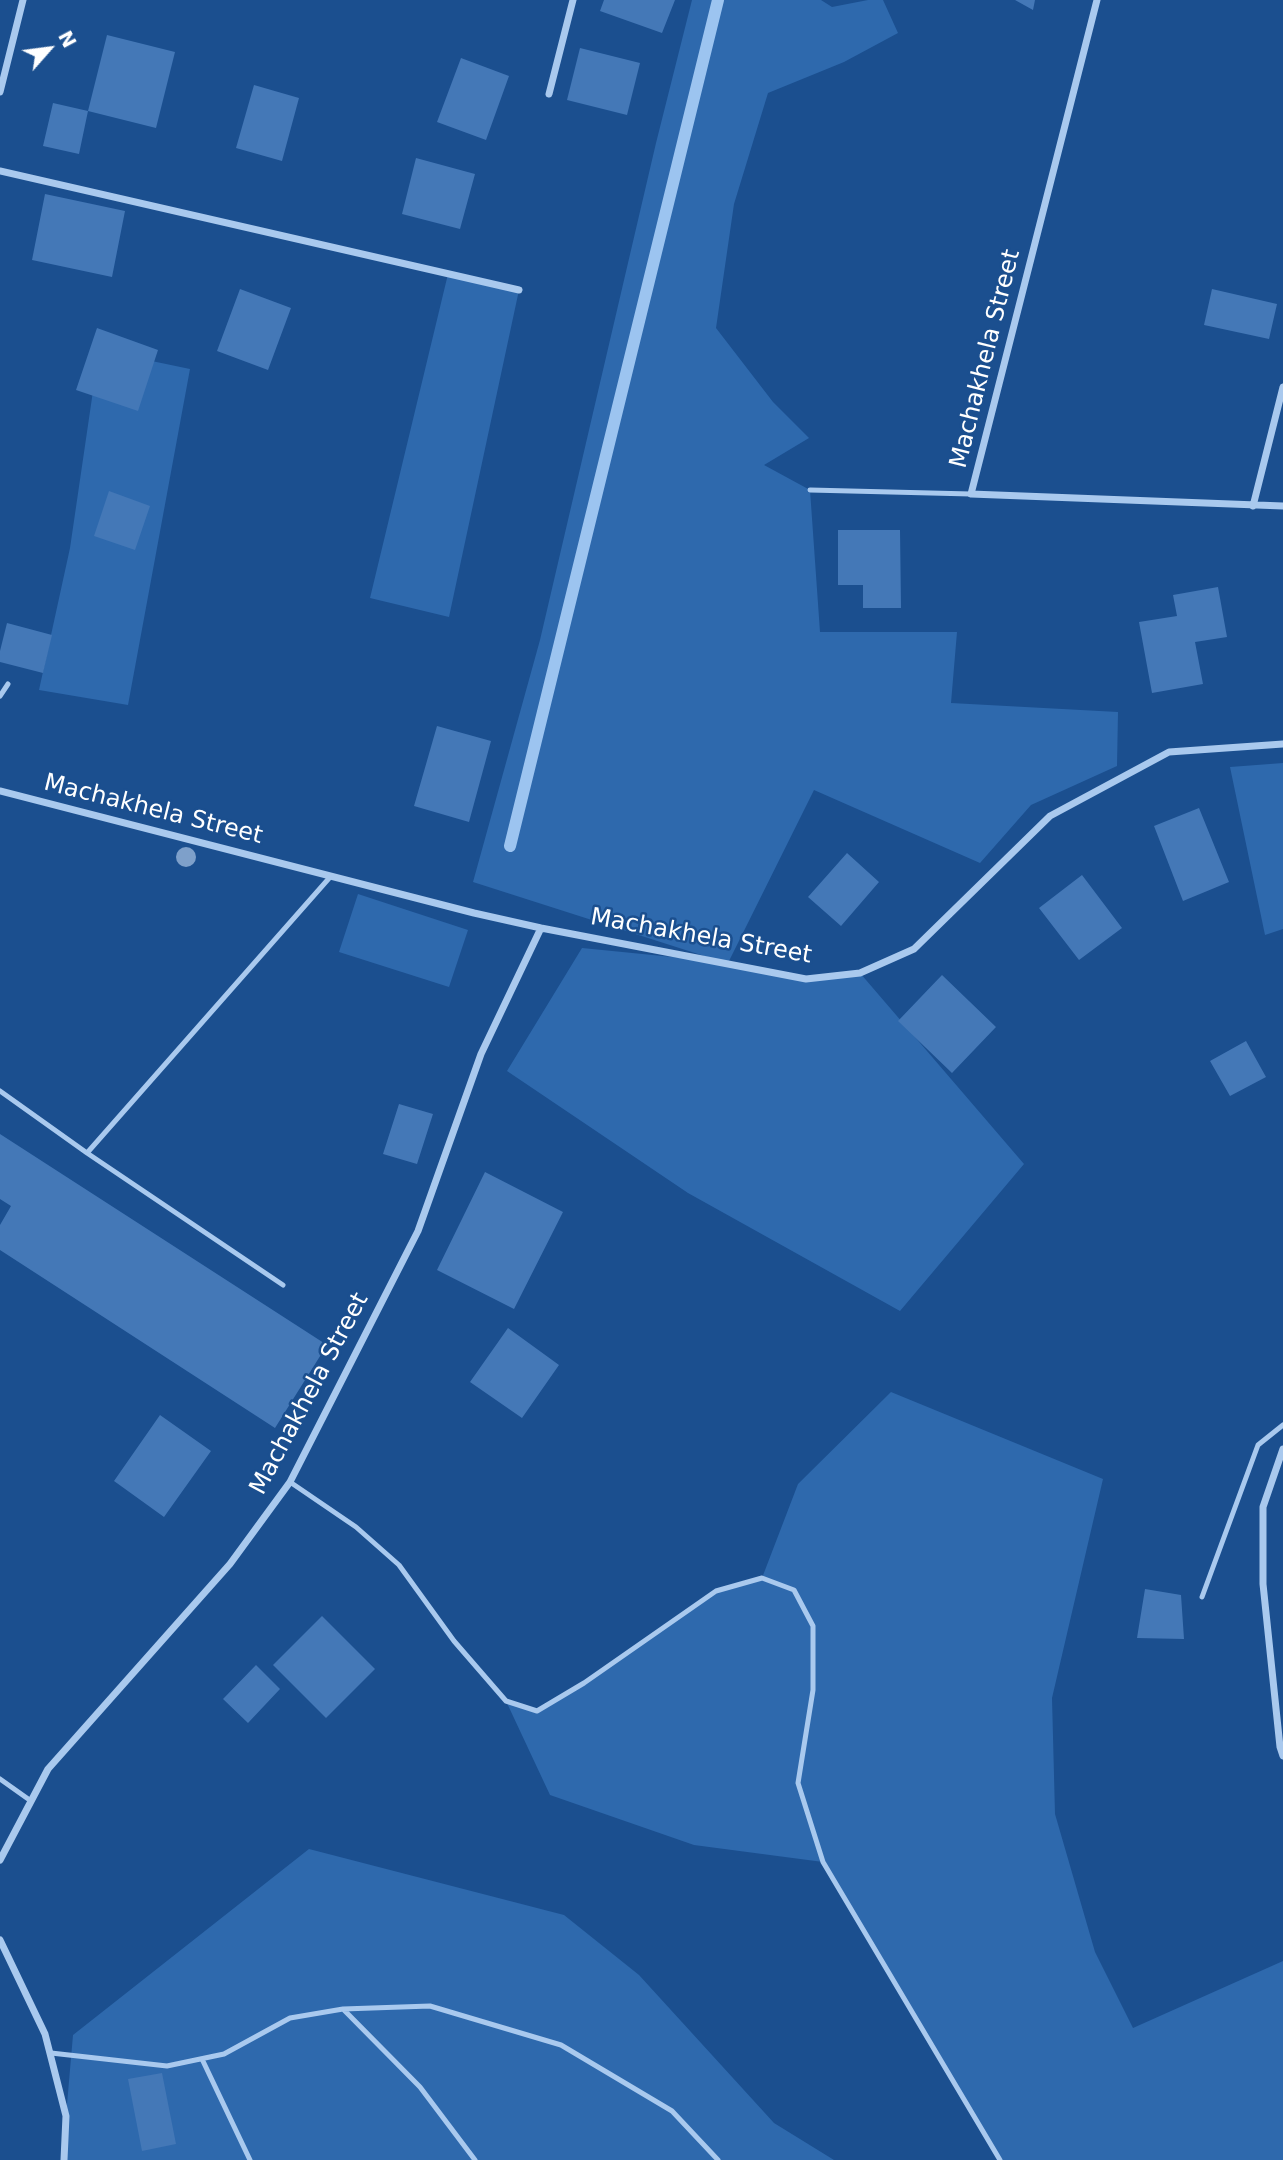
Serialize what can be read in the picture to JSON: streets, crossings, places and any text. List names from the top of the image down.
{
  "streets": {
    "street": ["Machakhela Street"]
  },
  "north": "top right"
}
